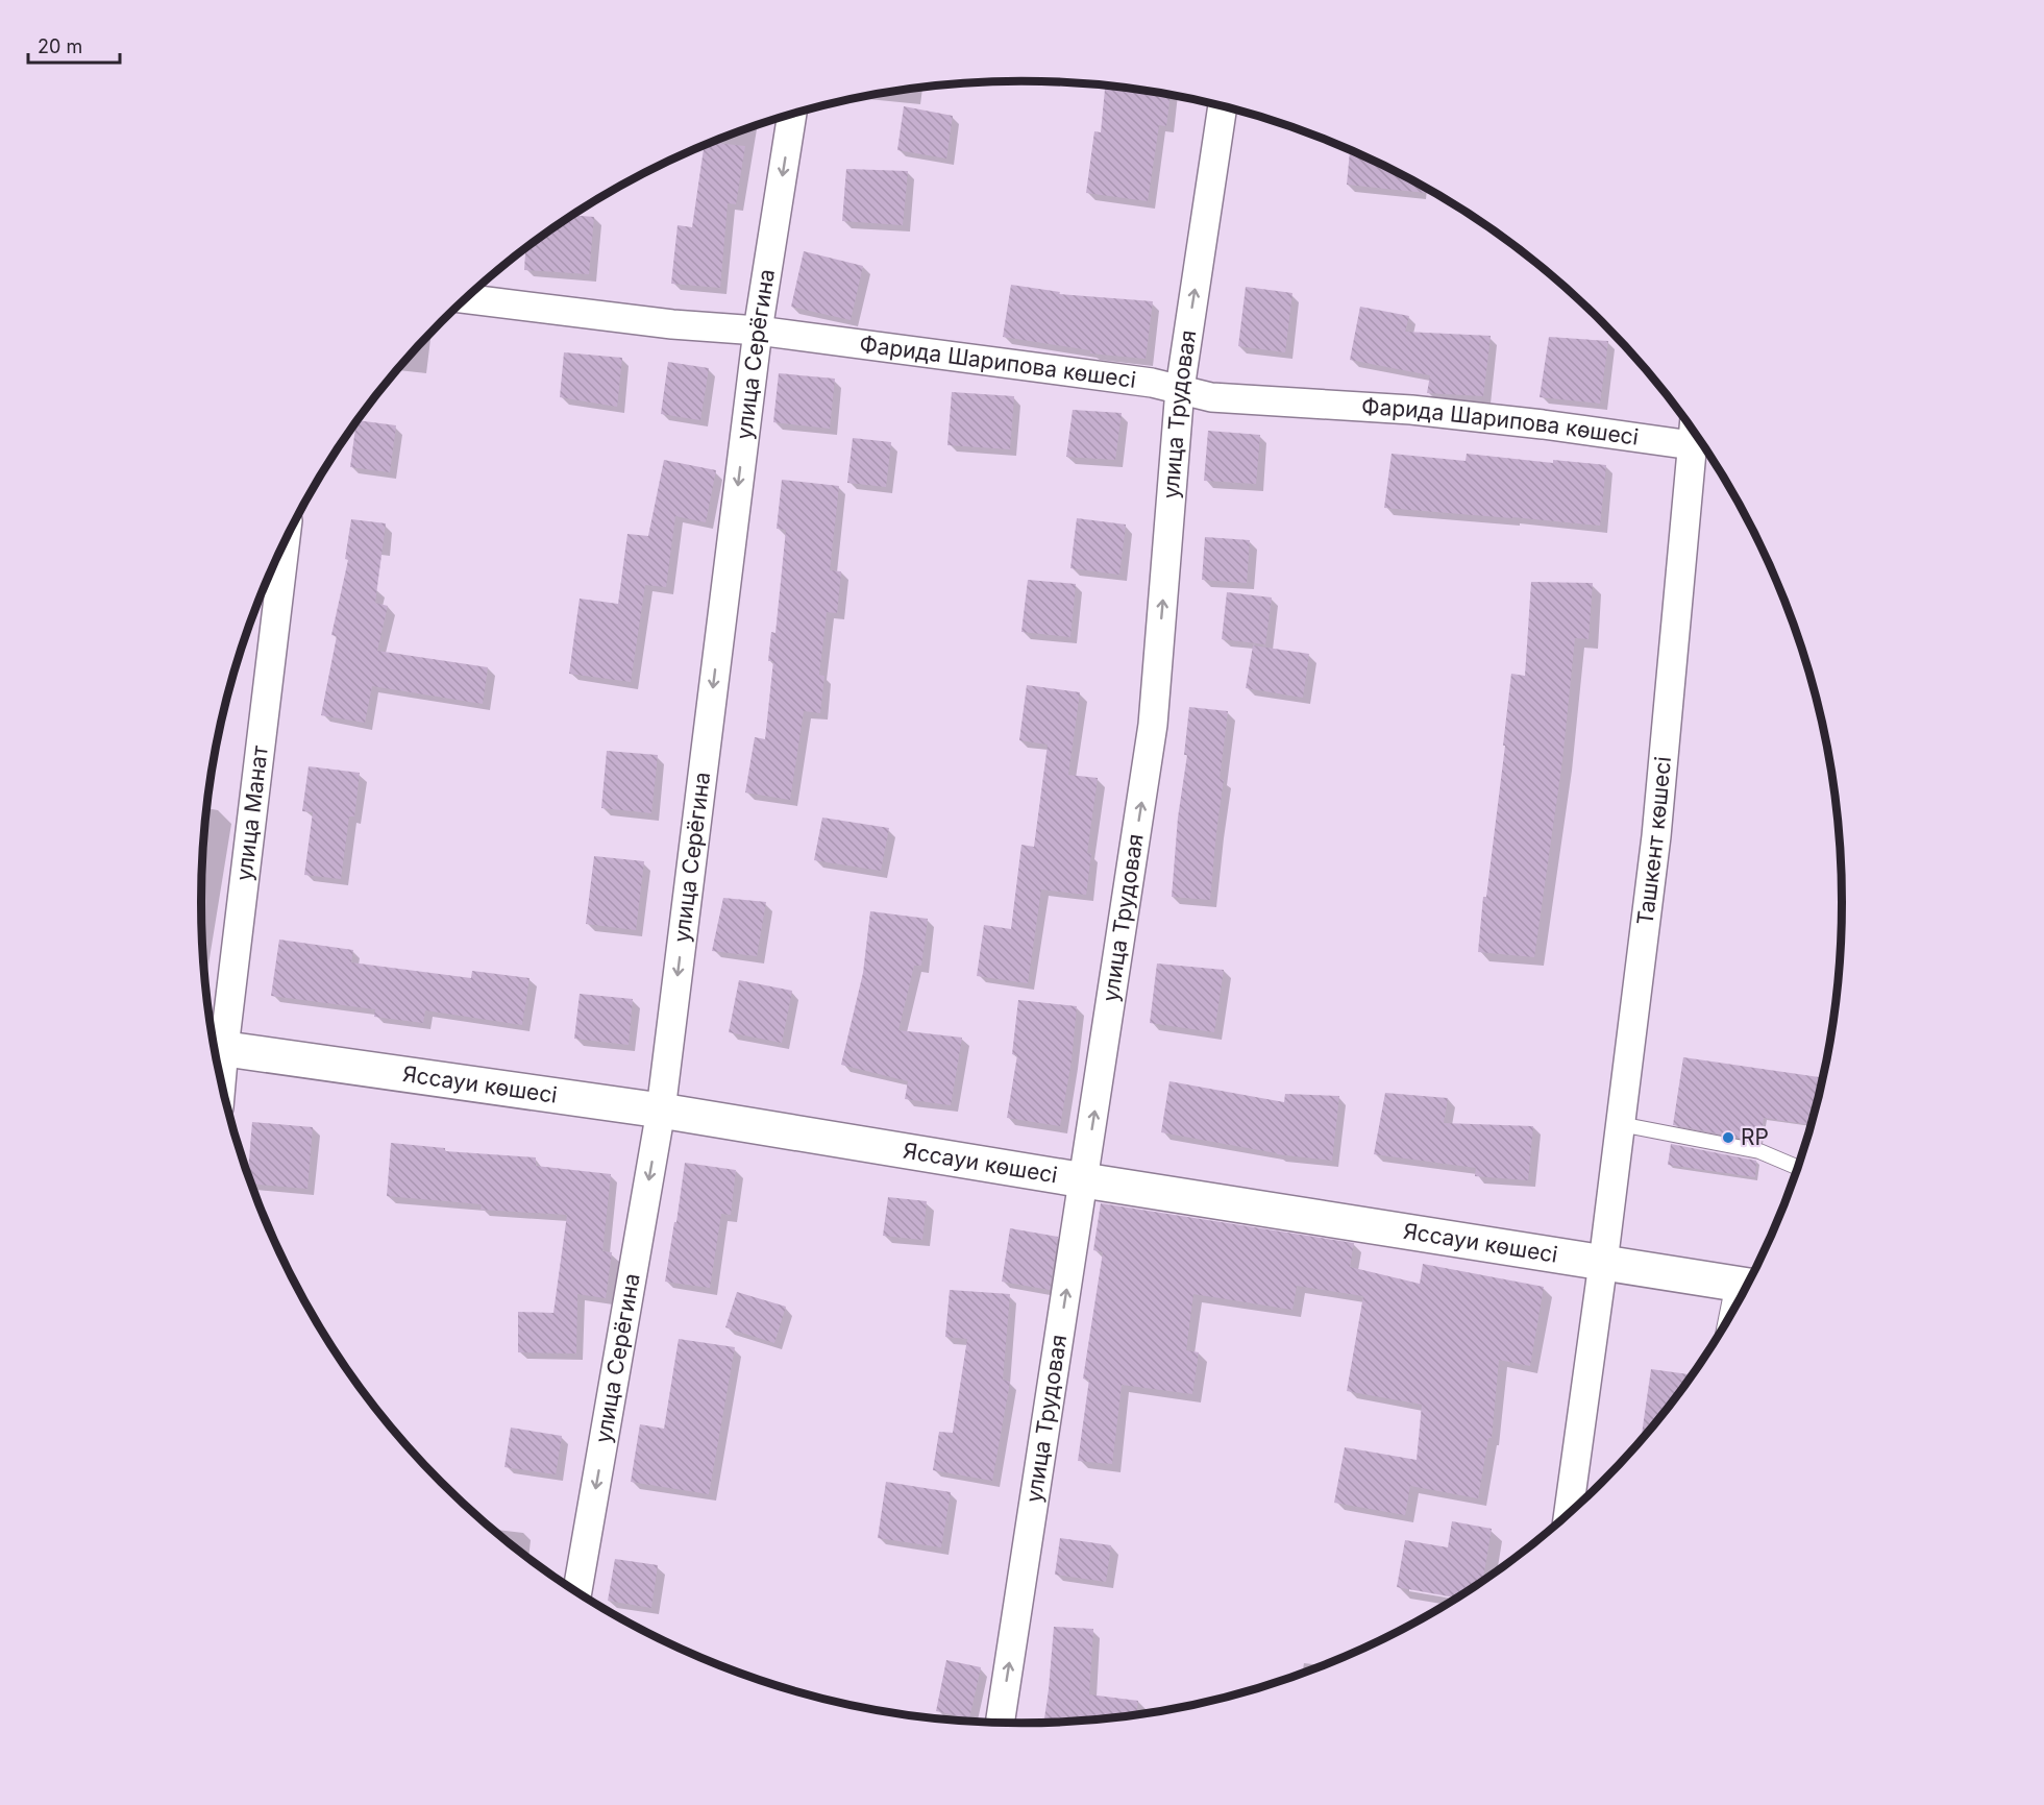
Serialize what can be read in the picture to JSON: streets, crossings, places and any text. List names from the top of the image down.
{
  "streets": {
    "main road": ["Яссауи көшесі"],
    "street": [
      "улица Серёгина",
      "Фарида Шарипова көшесі",
      "улица Трудовая",
      "улица Манат",
      "Ташкент көшесі"
    ]
  },
  "crossings": [
    ["улица Серёгина", "Фарида Шарипова көшесі"],
    ["улица Серёгина", "Яссауи көшесі"],
    ["Фарида Шарипова көшесі", "улица Трудовая"],
    ["Фарида Шарипова көшесі", "Ташкент көшесі"],
    ["улица Трудовая", "Яссауи көшесі"],
    ["Ташкент көшесі", "Яссауи көшесі"]
  ],
  "one_way": ["улица Серёгина", "улица Трудовая"],
  "places": ["RP"],
  "scale_bar": "20 m"
}
